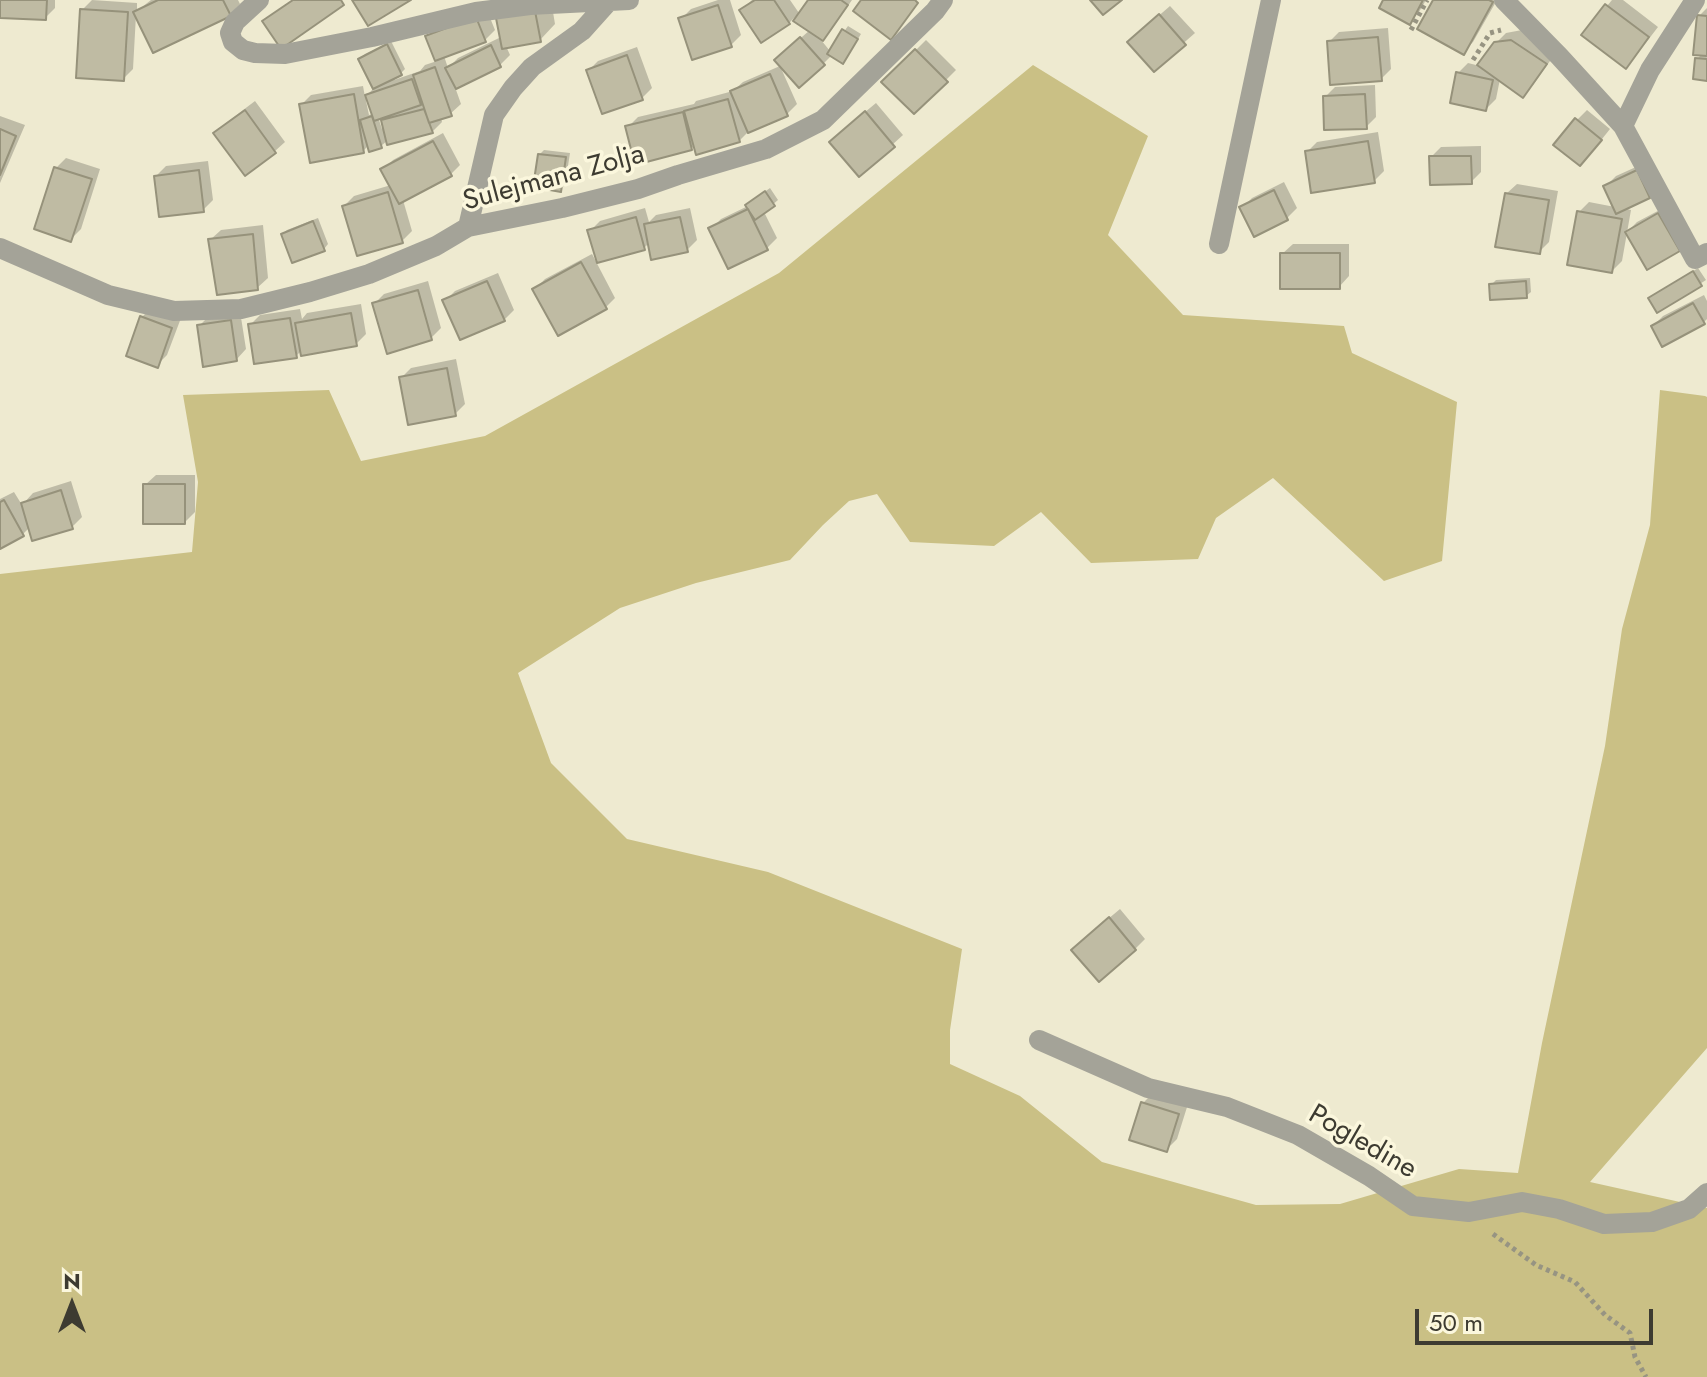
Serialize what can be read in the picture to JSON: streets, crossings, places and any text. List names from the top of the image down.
{
  "streets": {
    "street": ["Sulejmana Zolja", "Pogledine"]
  },
  "scale_bar": "50 m",
  "north": "top"
}
